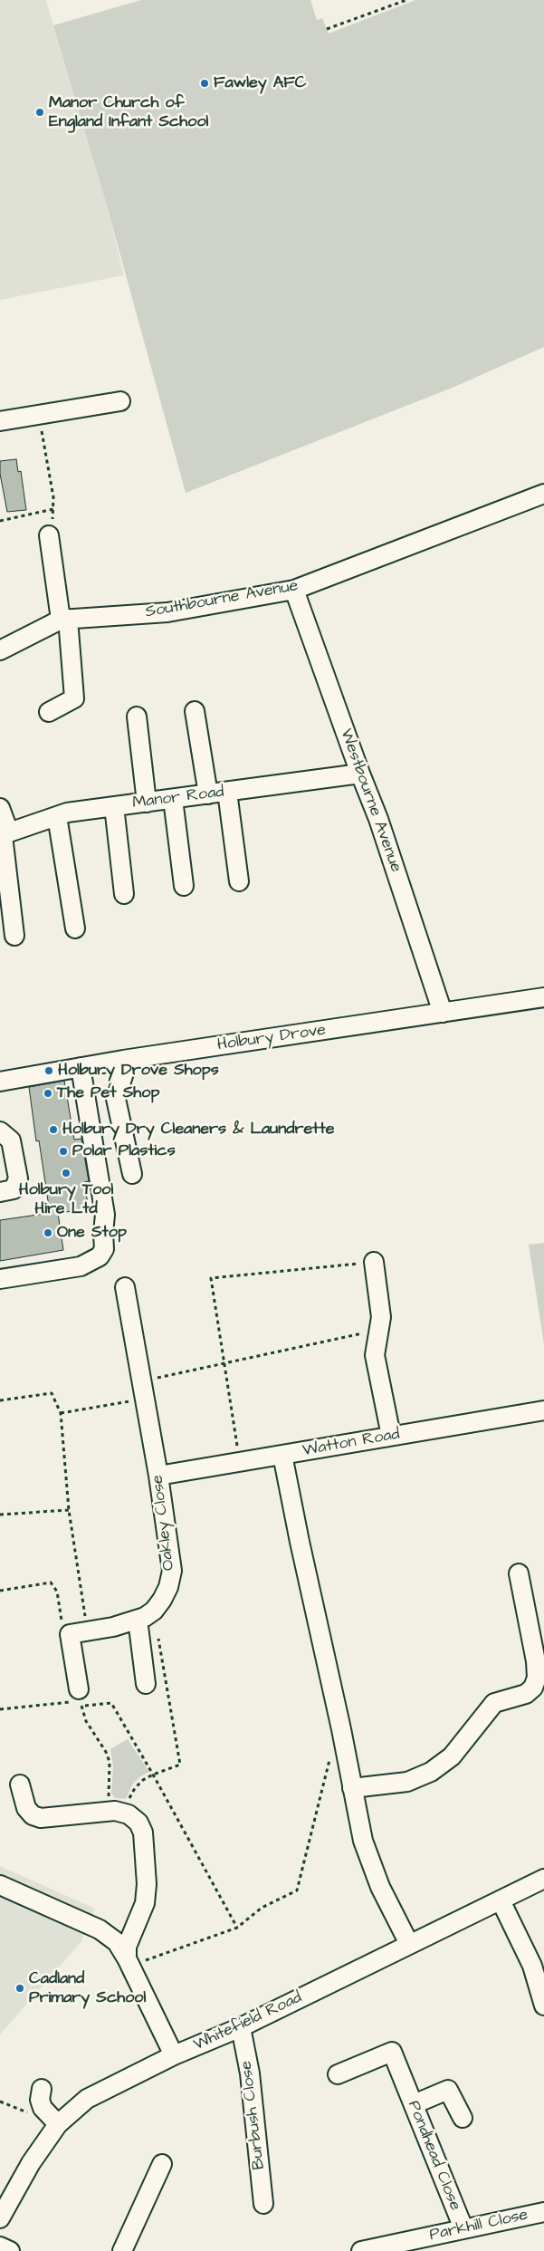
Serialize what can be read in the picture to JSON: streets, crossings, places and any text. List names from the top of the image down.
{
  "streets": {
    "street": [
      "Southbourne Avenue",
      "Manor Road",
      "Westbourne Avenue",
      "Holbury Drove",
      "Watton Road",
      "Oakley Close",
      "Whitefield Road",
      "Burbush Close",
      "Pondhead Close",
      "Parkhill Close"
    ]
  },
  "crossings": [
    ["Southbourne Avenue", "Westbourne Avenue"],
    ["Manor Road", "Westbourne Avenue"],
    ["Westbourne Avenue", "Holbury Drove"],
    ["Watton Road", "Oakley Close"],
    ["Whitefield Road", "Burbush Close"],
    ["Pondhead Close", "Parkhill Close"]
  ],
  "places": [
    "Fawley AFC",
    "Manor Church of England Infant School",
    "Holbury Drove Shops",
    "The Pet Shop",
    "Holbury Dry Cleaners & Laundrette",
    "Polar Plastics",
    "Holbury Tool Hire Ltd",
    "One Stop",
    "Cadland Primary School"
  ]
}
